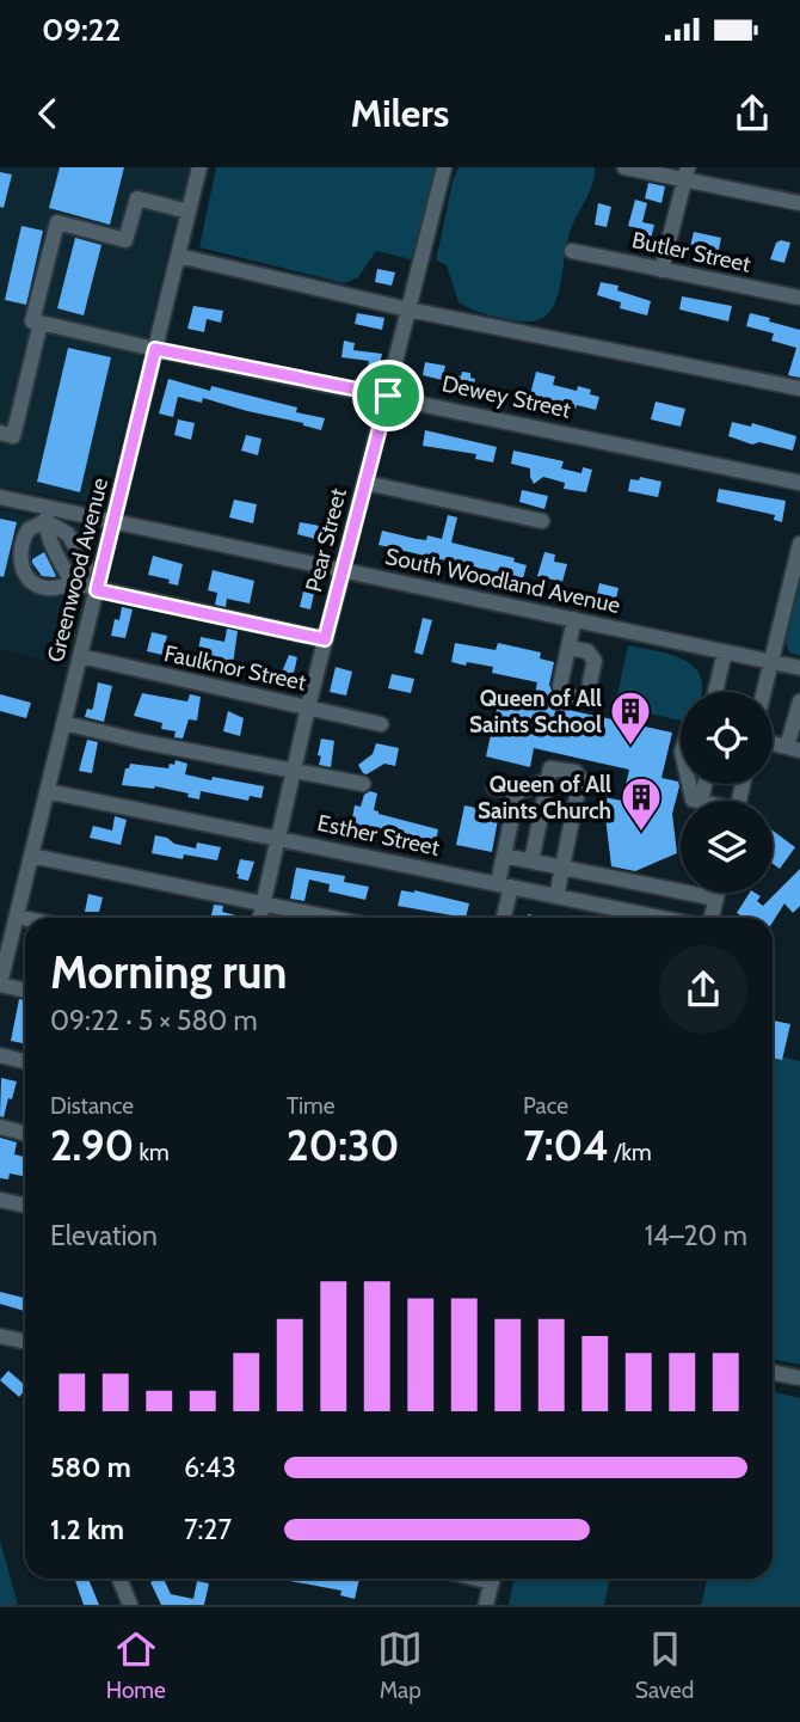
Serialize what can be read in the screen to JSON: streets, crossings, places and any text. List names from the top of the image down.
{
  "streets": {
    "street": [
      "Butler Street",
      "Dewey Street",
      "Pear Street",
      "Greenwood Avenue",
      "South Woodland Avenue",
      "Faulknor Street",
      "Esther Street"
    ]
  },
  "crossings": [
    ["Dewey Street", "Pear Street"],
    ["Dewey Street", "Greenwood Avenue"],
    ["Pear Street", "South Woodland Avenue"],
    ["Pear Street", "Faulknor Street"],
    ["Pear Street", "Esther Street"],
    ["Greenwood Avenue", "South Woodland Avenue"],
    ["Greenwood Avenue", "Faulknor Street"],
    ["Greenwood Avenue", "Esther Street"]
  ],
  "places": {
    "building": ["Queen of All Saints School", "Queen of All Saints Church"]
  },
  "page": {
    "status": "09:22",
    "header": "Milers",
    "heading": ["Morning run", "09:22 · 5 × 580 m"],
    "stats": [
      ["Distance", "2.90 km"],
      ["Time", "20:30"],
      ["Pace", "7:04 /km"]
    ],
    "chart": ["Elevation", "14–20 m"],
    "list": [
      {
        "name": "580 m",
        "note": "6:43"
      },
      {
        "name": "1.2 km",
        "note": "7:27"
      }
    ],
    "tabs": ["Home", "Map", "Saved"]
  }
}
